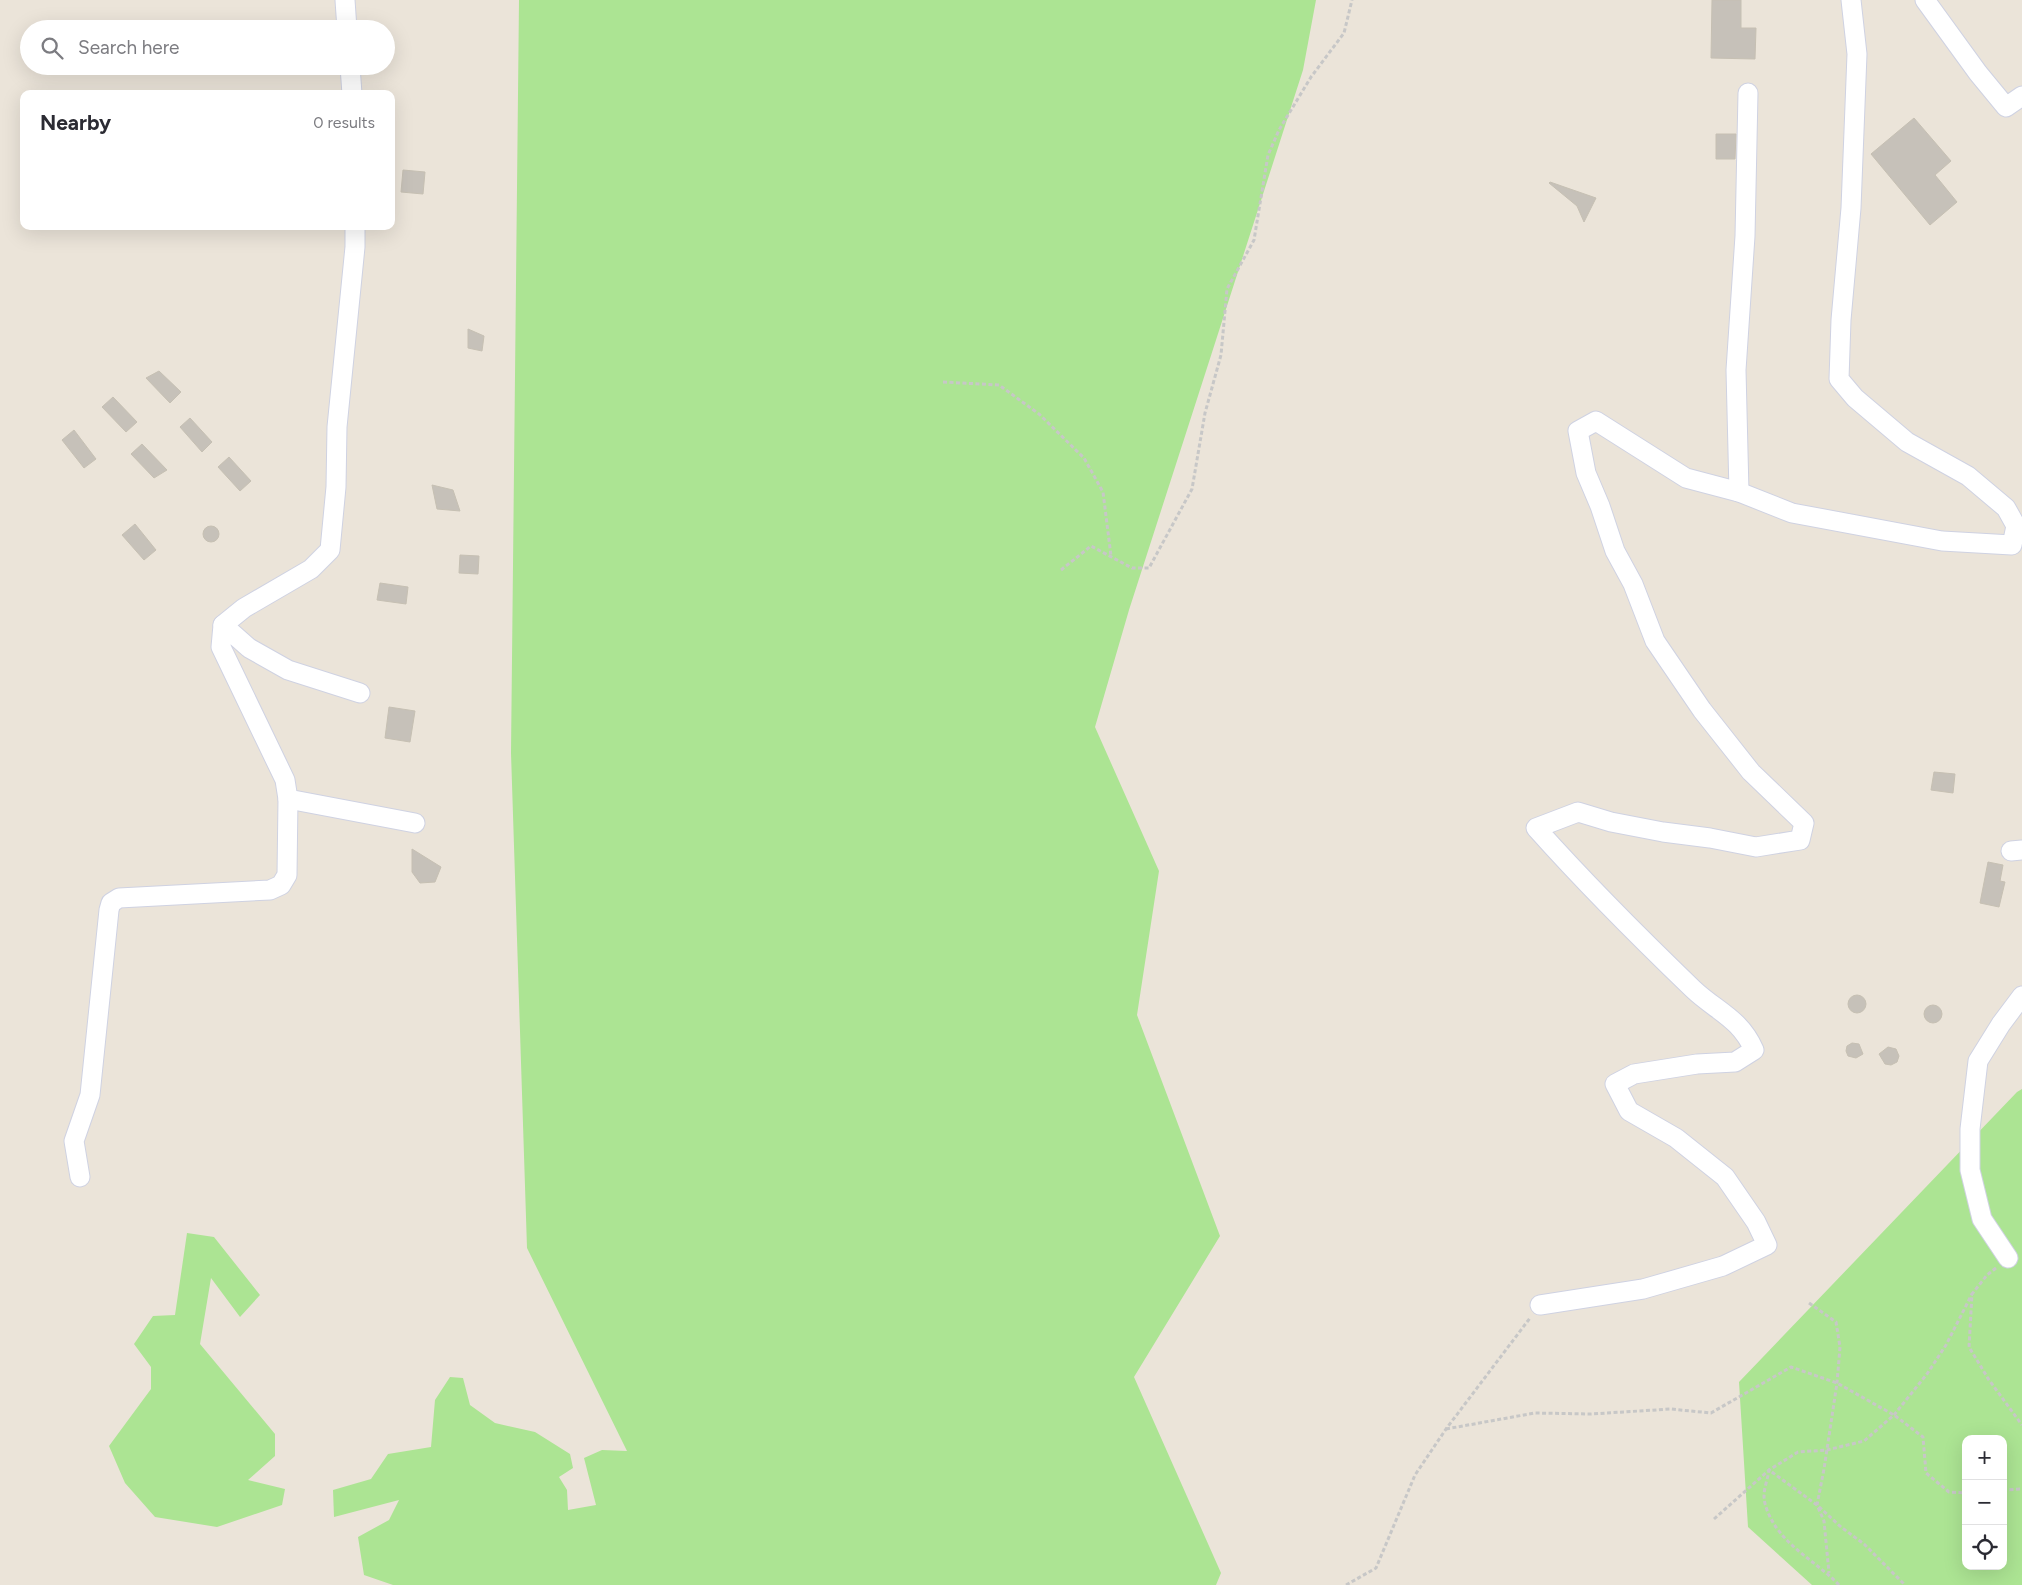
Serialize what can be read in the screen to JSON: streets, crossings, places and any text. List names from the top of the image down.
{
  "page": {
    "search": "Search here",
    "heading": ["Nearby", "0 results"],
    "map_buttons": ["+", "−"]
  }
}
